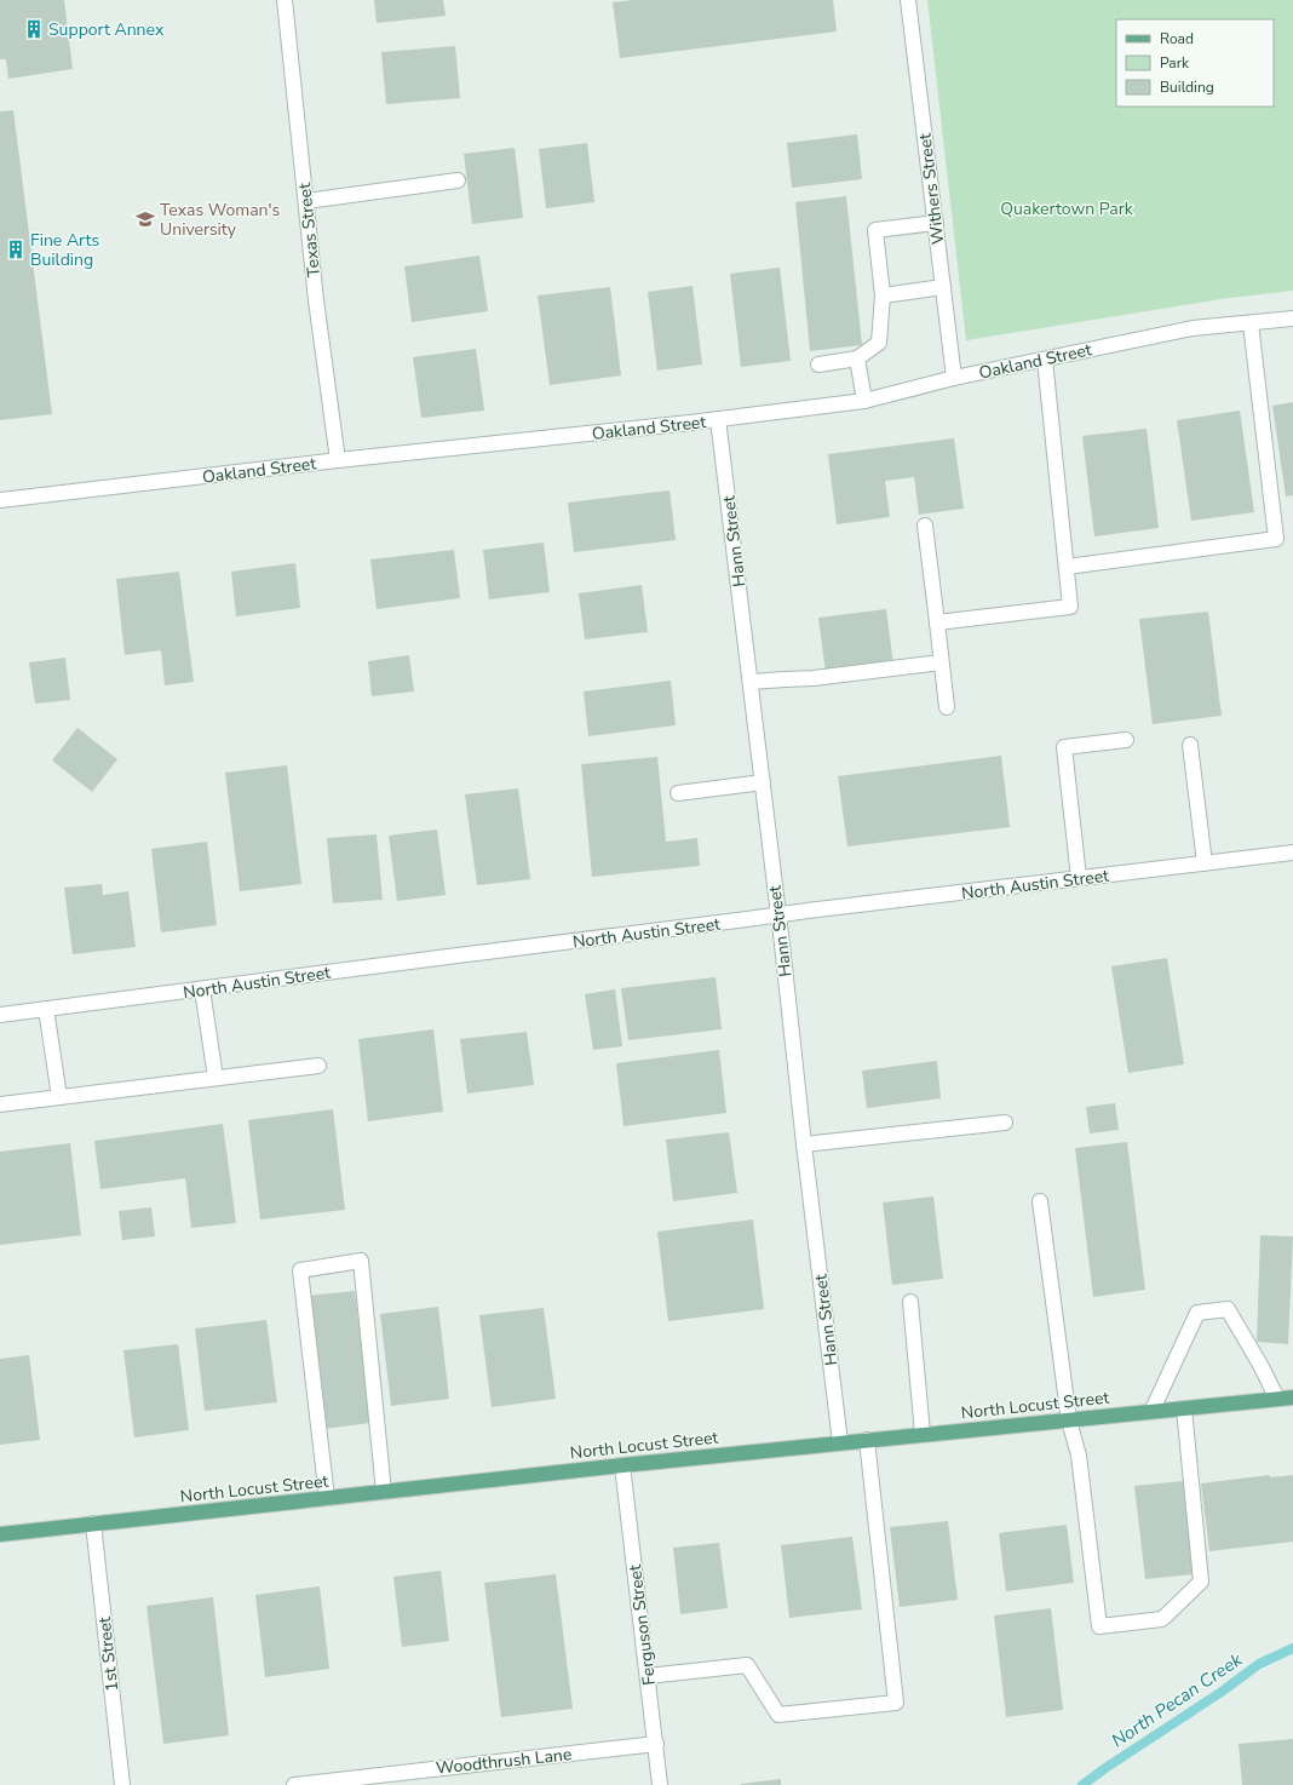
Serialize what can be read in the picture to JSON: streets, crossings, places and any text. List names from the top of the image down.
{
  "streets": {
    "main road": ["North Locust Street"],
    "street": [
      "Withers Street",
      "Texas Street",
      "Oakland Street",
      "Hann Street",
      "North Austin Street",
      "Ferguson Street",
      "1st Street",
      "Woodthrush Lane"
    ]
  },
  "crossings": [
    ["Withers Street", "Oakland Street"],
    ["Texas Street", "Oakland Street"],
    ["Oakland Street", "Hann Street"],
    ["Hann Street", "North Austin Street"],
    ["Hann Street", "North Locust Street"],
    ["North Locust Street", "Ferguson Street"],
    ["North Locust Street", "1st Street"],
    ["Ferguson Street", "Woodthrush Lane"]
  ],
  "water": ["North Pecan Creek"],
  "parks": ["Quakertown Park"],
  "places": {
    "building": ["Support Annex", "Fine Arts Building"],
    "school or university": ["Texas Woman's University"]
  },
  "legend": ["Road", "Park", "Building"]
}
